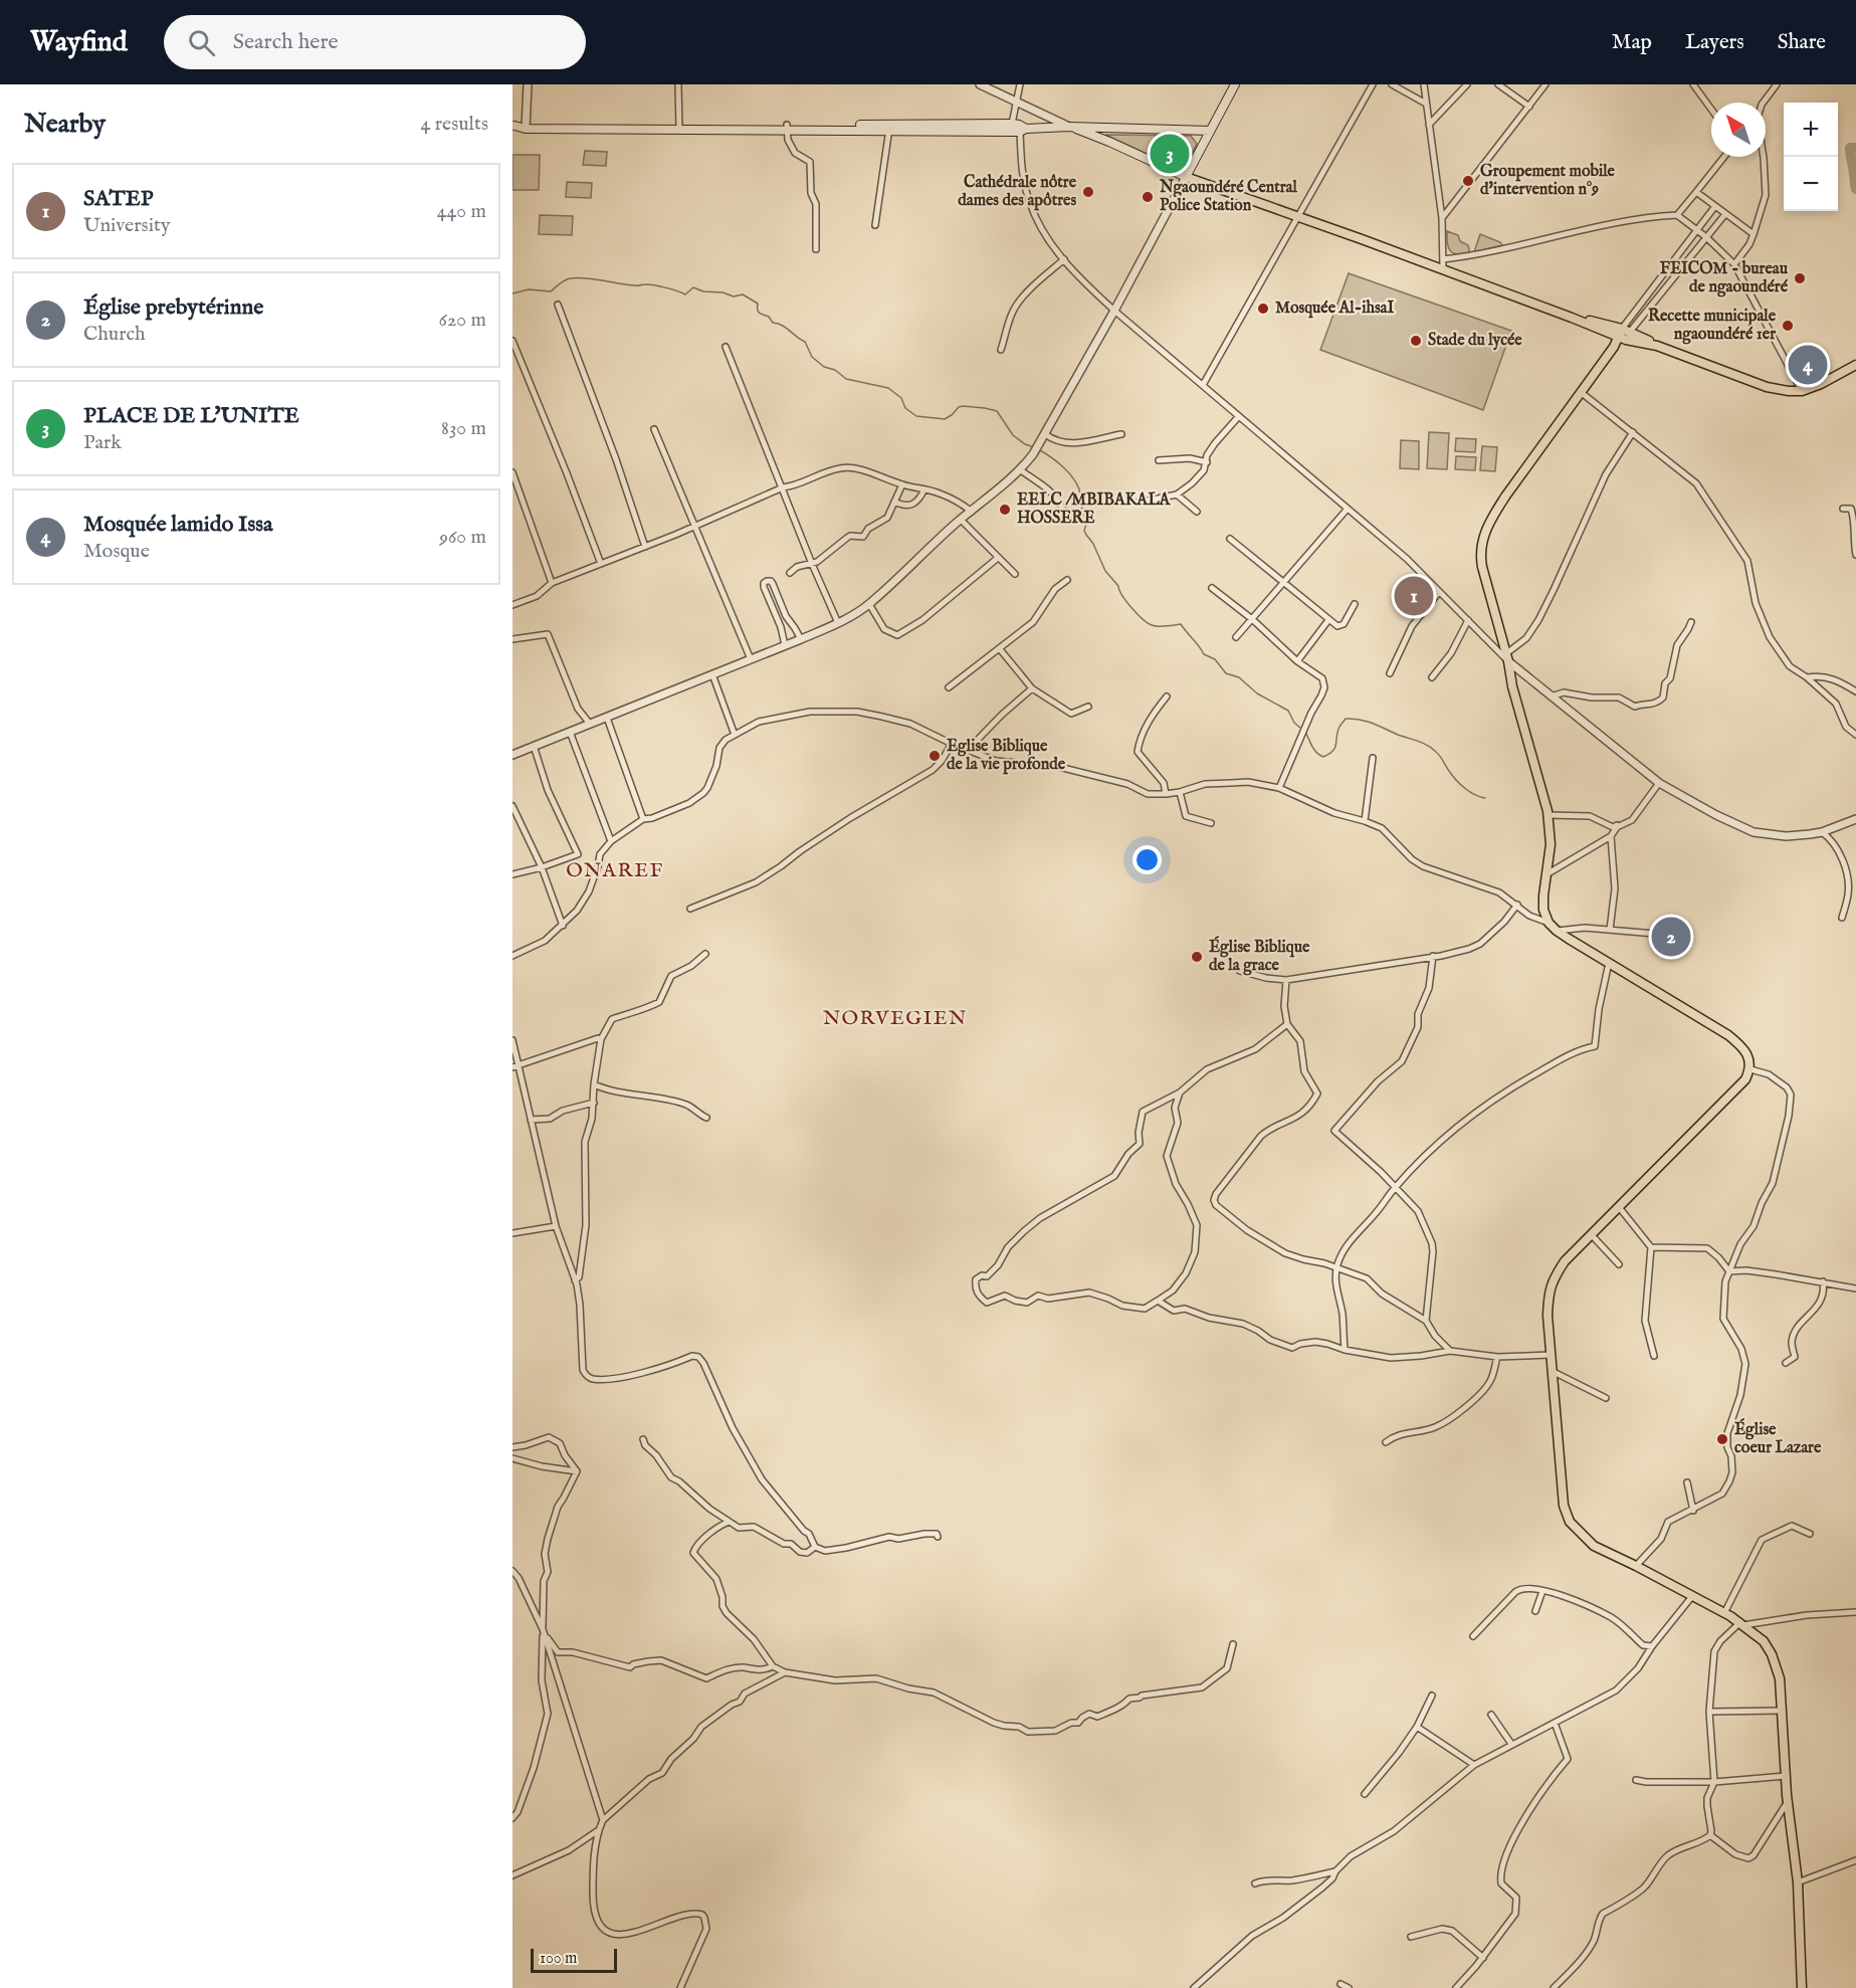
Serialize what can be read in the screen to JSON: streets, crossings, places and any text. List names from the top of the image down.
{
  "districts": ["ONAREF", "NORVEGIEN"],
  "places": [
    "Groupement mobile d'intervention n°9",
    "Cathédrale nôtre dames des apôtres",
    "Ngaoundéré Central Police Station",
    "FEICOM - bureau de ngaoundéré",
    "Mosquée Al-ihsaI",
    "Recette municipale ngaoundéré 1er",
    "Stade du lycée",
    "EELC /MBIBAKALA HOSSERE",
    "Eglise Biblique de la vie profonde",
    "Église Biblique de la grace",
    "Église coeur Lazare"
  ],
  "scale_bar": "100 m",
  "north": "top left",
  "page": {
    "header": "Wayfind",
    "search": "Search here",
    "nav": ["Map", "Layers", "Share"],
    "heading": ["Nearby", "4 results"],
    "map_buttons": ["+", "−"],
    "pins": [
      "3",
      "4",
      "1",
      "2"
    ],
    "list": [
      {
        "mark": "1",
        "name": "SATEP",
        "note": "University",
        "value": "440 m"
      },
      {
        "mark": "2",
        "name": "Église prebytérinne",
        "note": "Church",
        "value": "620 m"
      },
      {
        "mark": "3",
        "name": "PLACE DE L'UNITE",
        "note": "Park",
        "value": "830 m"
      },
      {
        "mark": "4",
        "name": "Mosquée lamido Issa",
        "note": "Mosque",
        "value": "960 m"
      }
    ],
    "scale": "100 m"
  }
}
